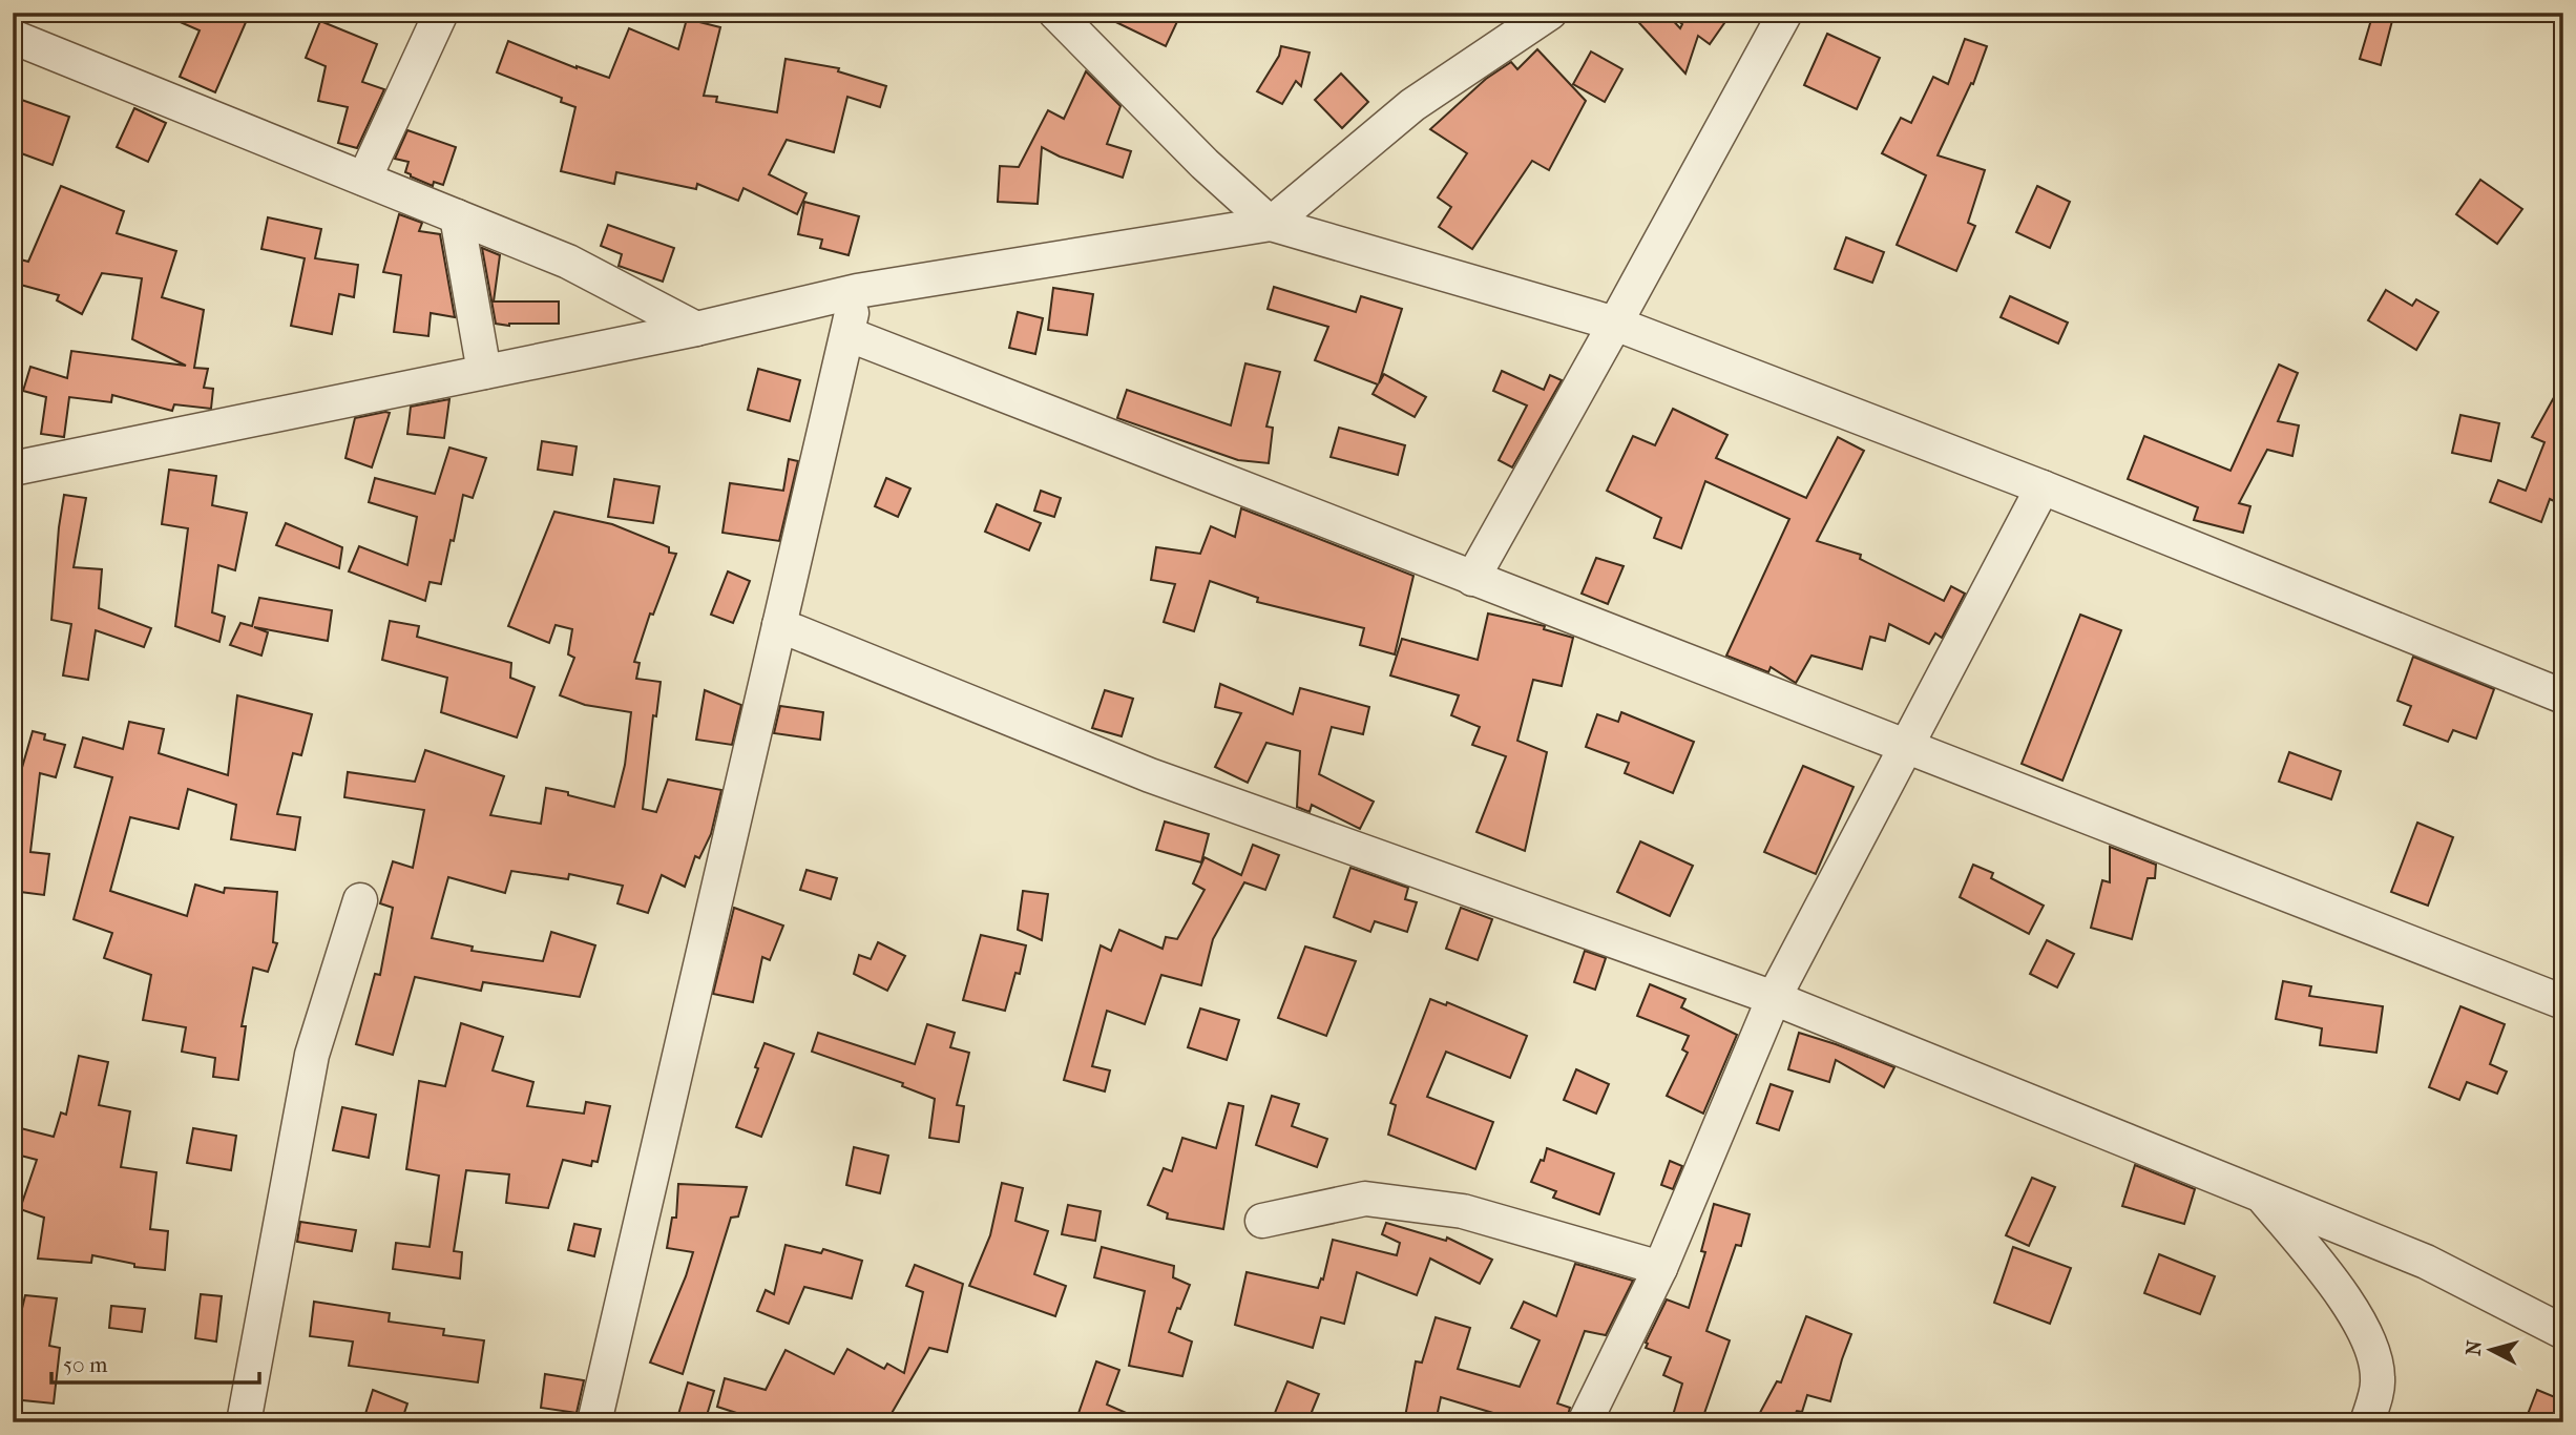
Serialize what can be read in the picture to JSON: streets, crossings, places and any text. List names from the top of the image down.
{
  "scale_bar": "50 m",
  "north": "left"
}
